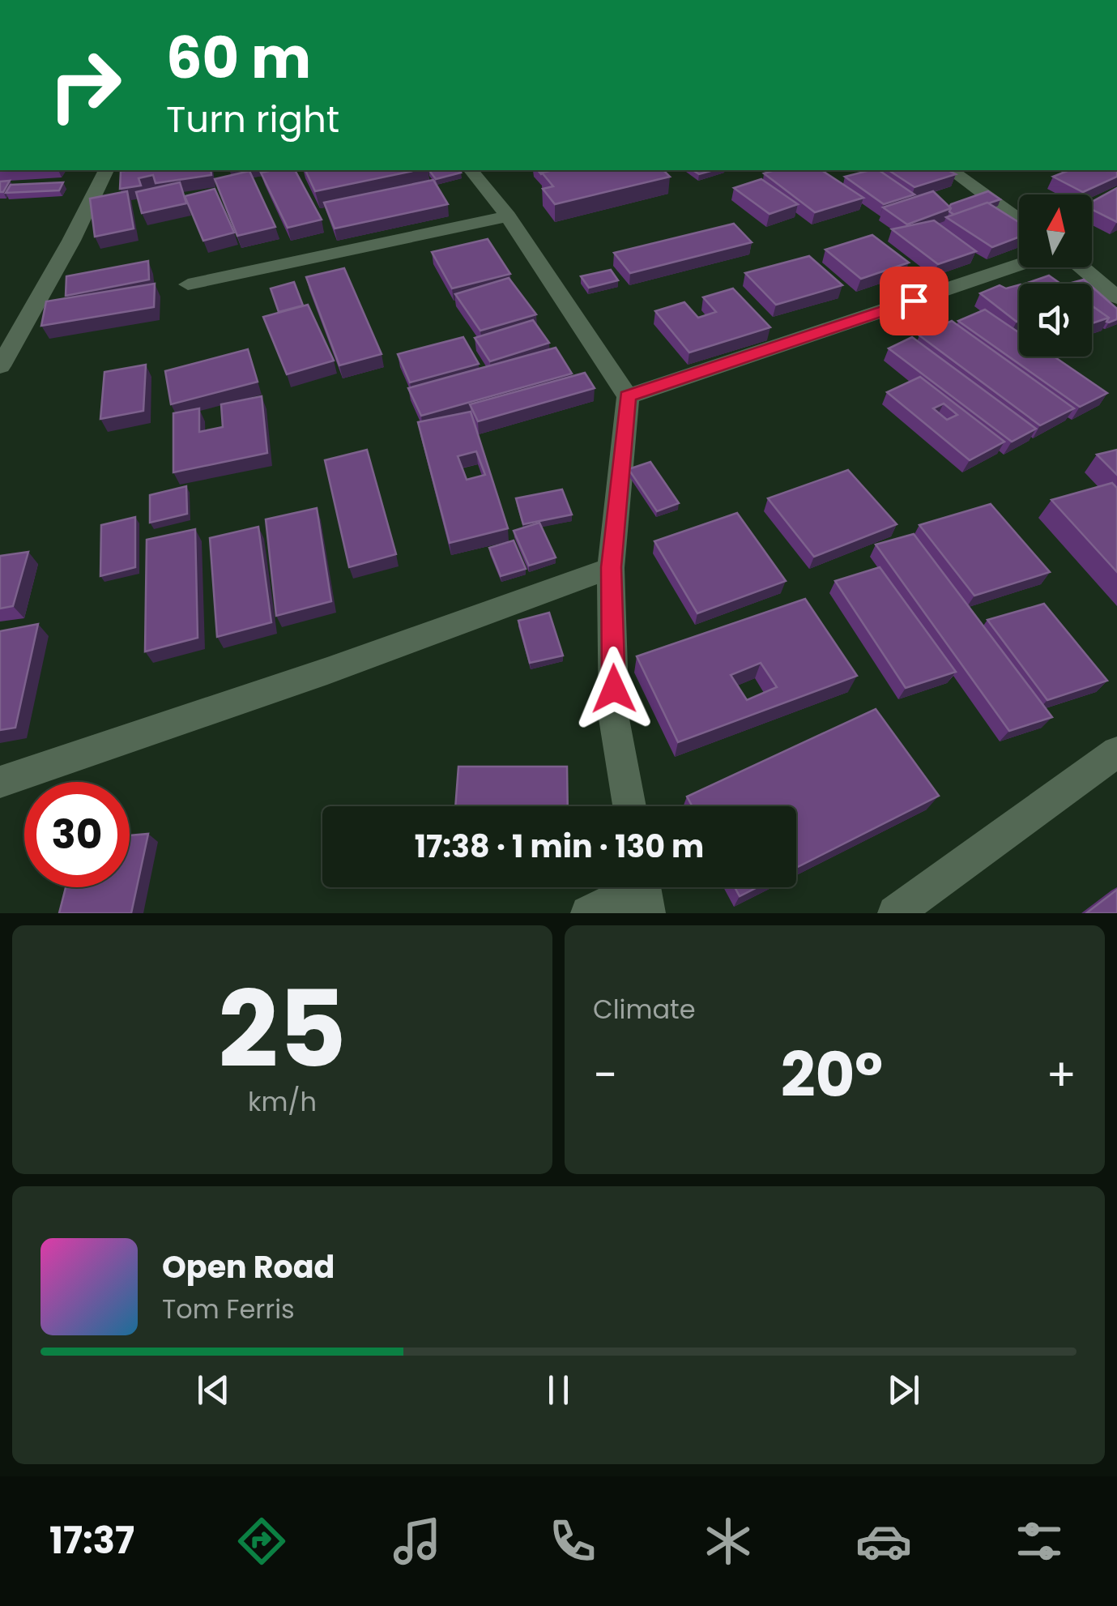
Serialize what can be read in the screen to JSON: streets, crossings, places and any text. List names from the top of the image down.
{
  "north": "top",
  "page": {
    "turn": ["60 m", "Turn right"],
    "limit": "30",
    "trip": "17:38 · 1 min · 130 m",
    "tile": [
      ["25", "km/h"],
      "Climate"
    ],
    "heat": ["−", "20°", "+"],
    "song": ["Open Road", "Tom Ferris"],
    "tabs": "17:37"
  }
}
